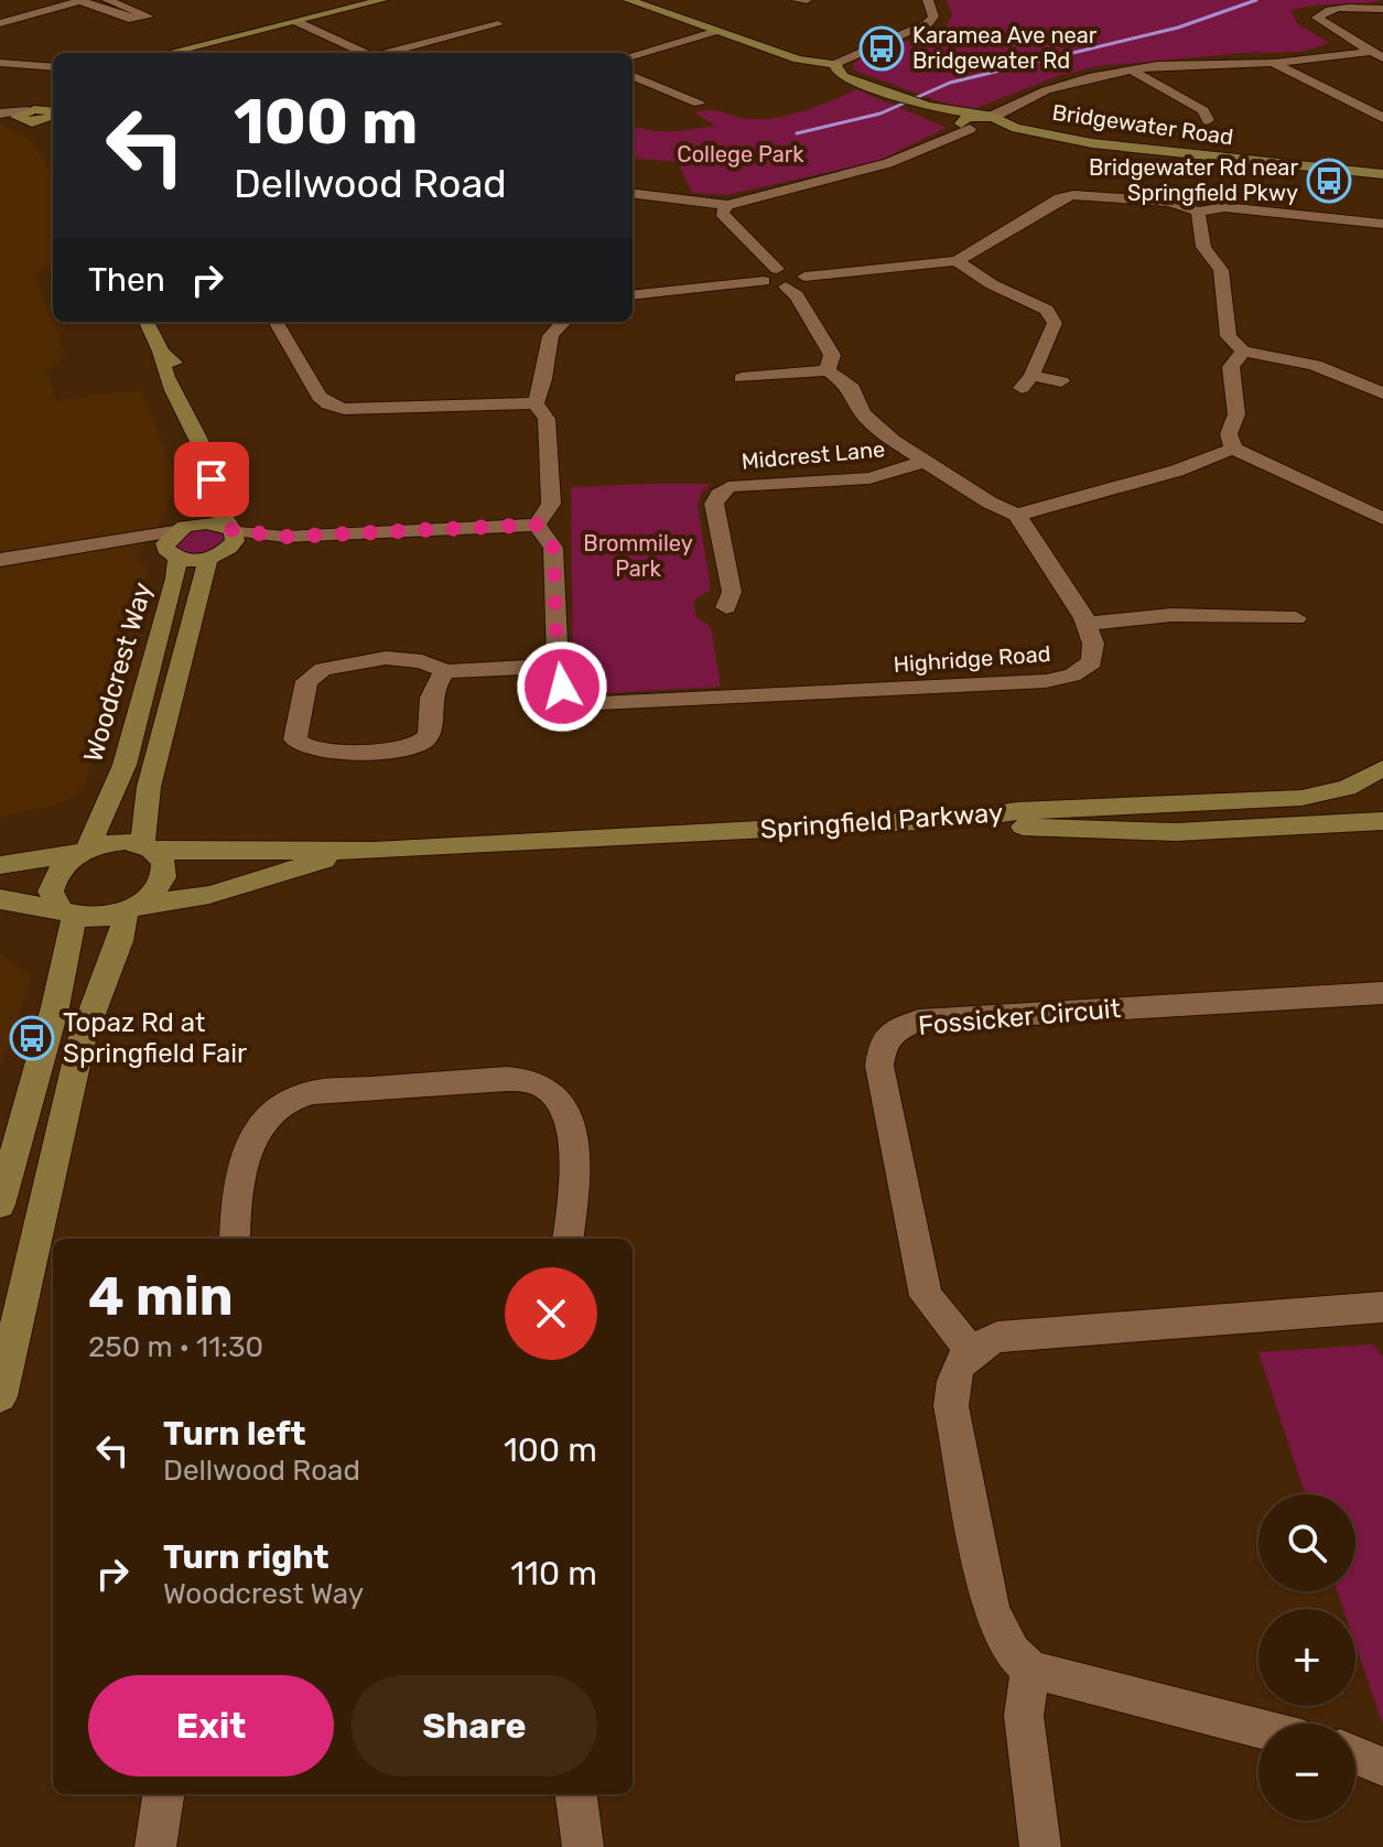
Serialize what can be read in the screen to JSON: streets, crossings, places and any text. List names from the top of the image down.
{
  "streets": {
    "street": [
      "Bridgewater Road",
      "Midcrest Lane",
      "Highridge Road",
      "Woodcrest Way",
      "Springfield Parkway",
      "Fossicker Circuit"
    ]
  },
  "crossings": [
    ["Midcrest Lane", "Highridge Road"],
    ["Woodcrest Way", "Springfield Parkway"]
  ],
  "parks": ["College Park", "Brommiley Park"],
  "places": {
    "bus stop": ["Karamea Ave near Bridgewater Rd", "Bridgewater Rd near Springfield Pkwy", "Topaz Rd at Springfield Fair"]
  },
  "page": {
    "turn": ["100 m", "Dellwood Road"],
    "then": "Then",
    "heading": ["4 min", "250 m · 11:30"],
    "list": [
      {
        "name": "Turn left",
        "note": "Dellwood Road",
        "value": "100 m"
      },
      {
        "name": "Turn right",
        "note": "Woodcrest Way",
        "value": "110 m"
      }
    ],
    "map_buttons": ["+", "−"],
    "buttons": ["Exit", "Share"]
  }
}
